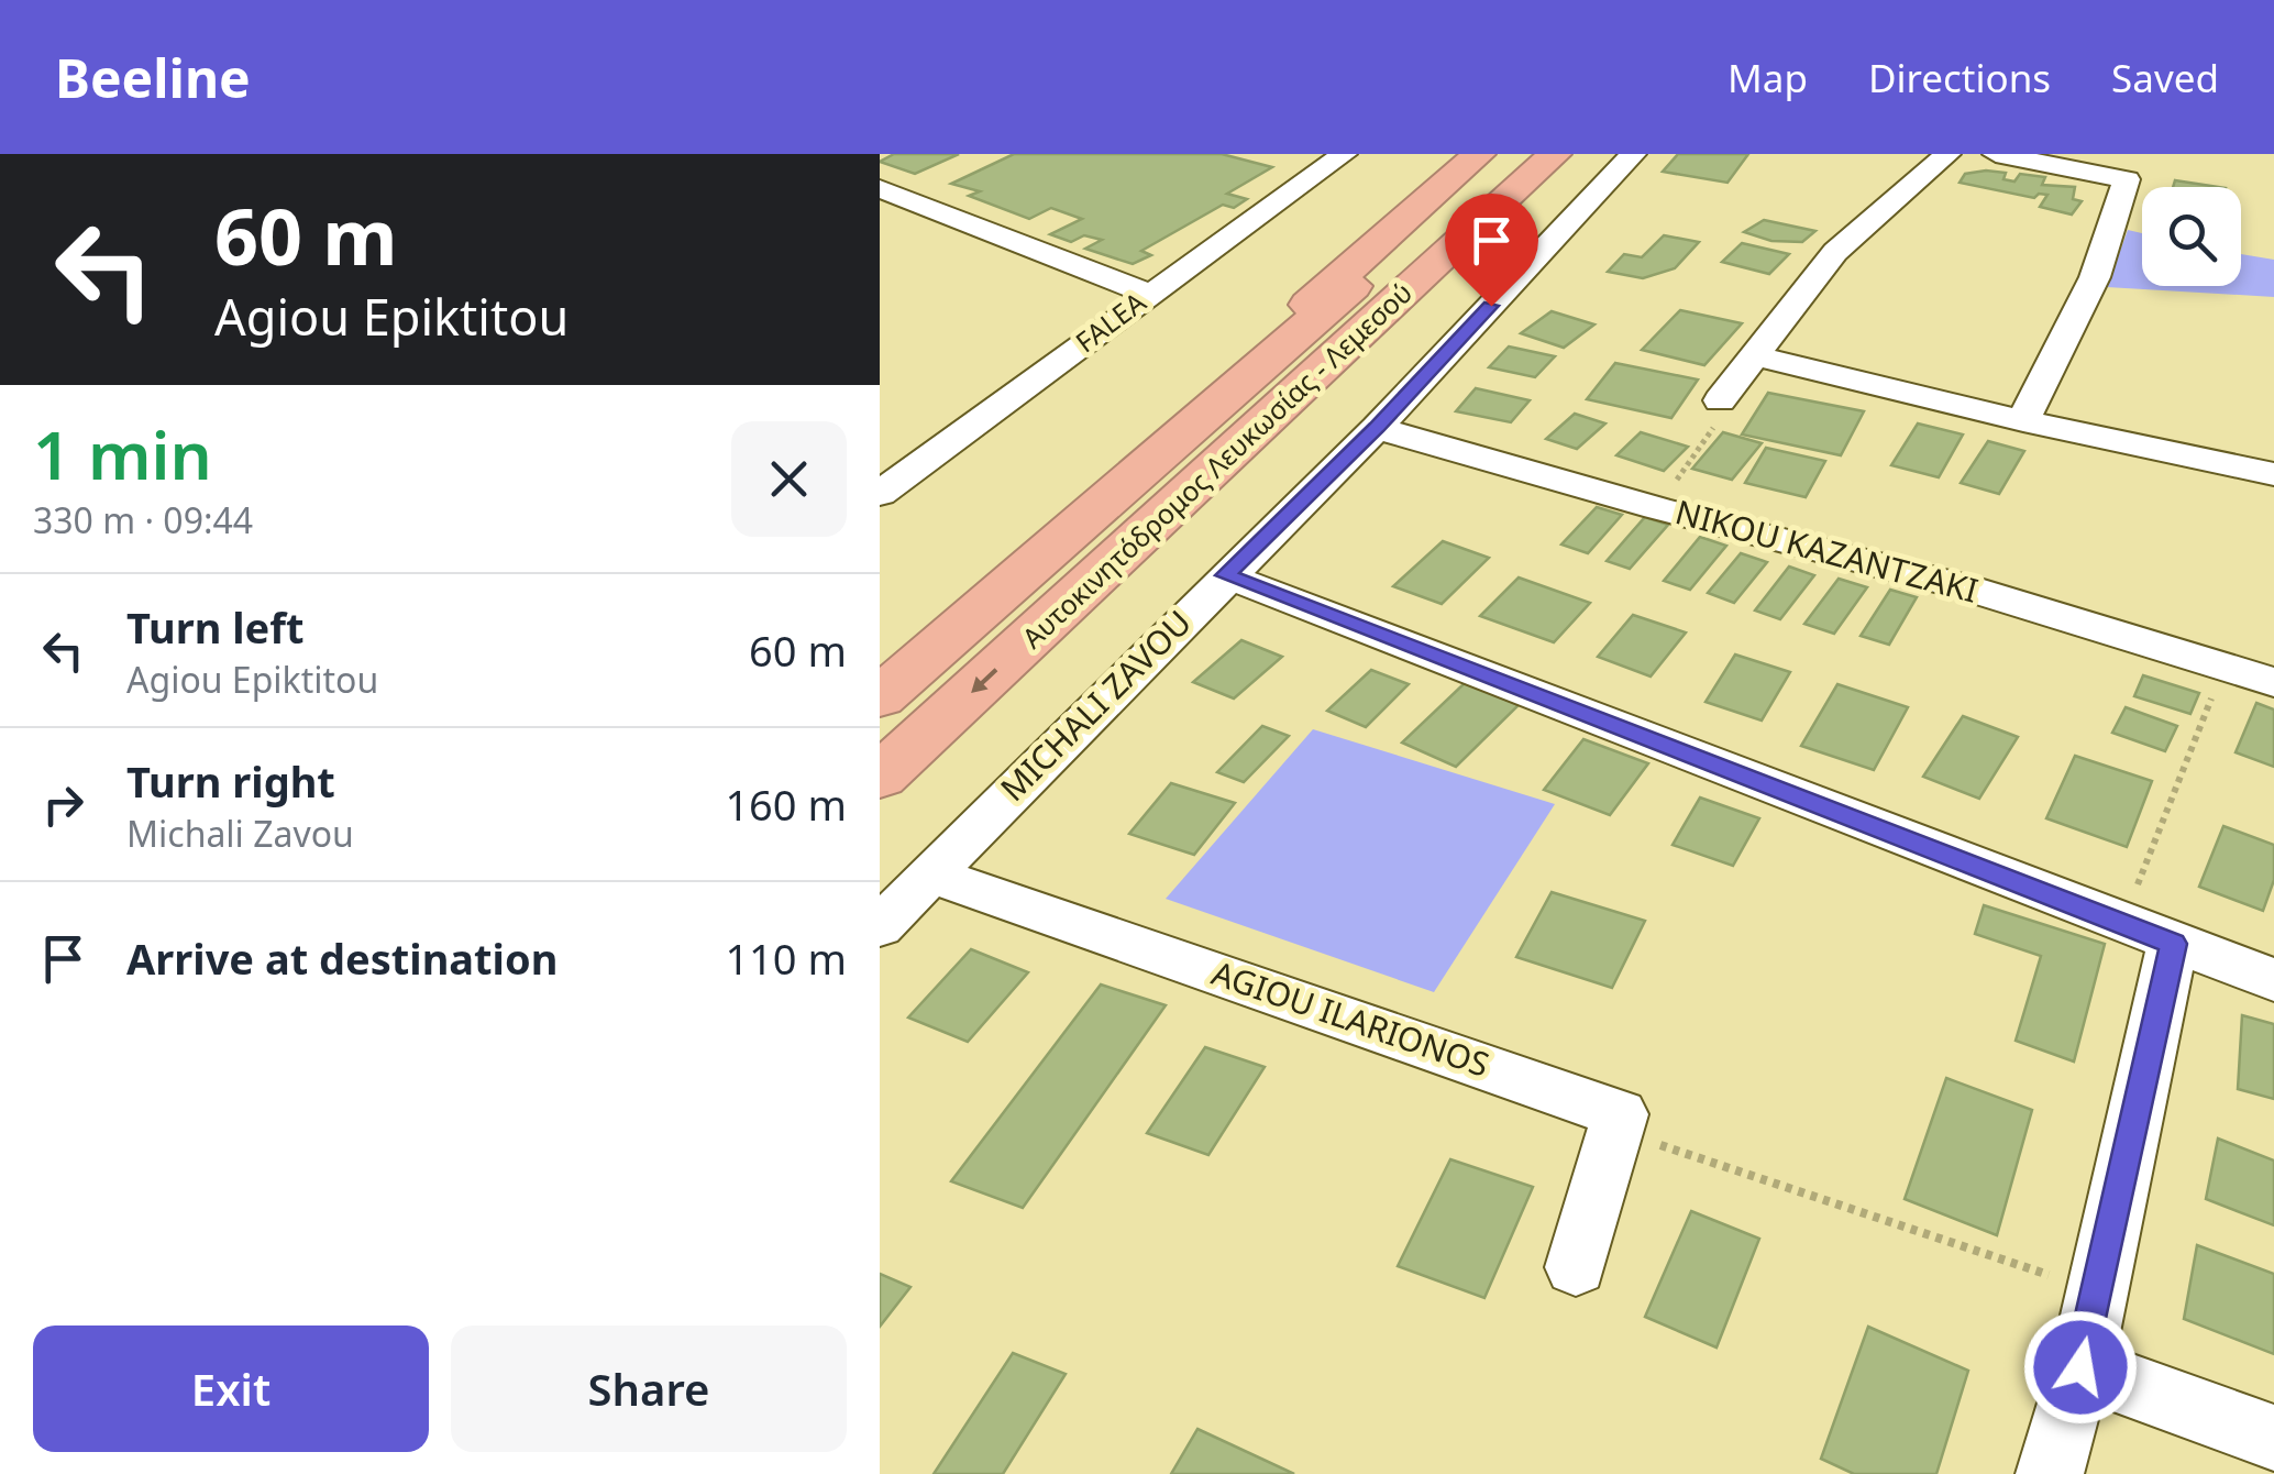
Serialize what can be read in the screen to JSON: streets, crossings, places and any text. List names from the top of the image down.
{
  "streets": {
    "highway": ["Αυτοκινητόδρομος Λευκωσίας - Λεμεσού"],
    "street": [
      "FALEA",
      "NIKOU KAZANTZAKI",
      "MICHALI ZAVOU",
      "AGIOU ILARIONOS"
    ]
  },
  "crossings": [
    ["NIKOU KAZANTZAKI", "MICHALI ZAVOU"],
    ["MICHALI ZAVOU", "AGIOU ILARIONOS"]
  ],
  "page": {
    "header": "Beeline",
    "nav": ["Map", "Directions", "Saved"],
    "turn": ["60 m", "Agiou Epiktitou"],
    "heading": ["1 min", "330 m · 09:44"],
    "list": [
      {
        "name": "Turn left",
        "note": "Agiou Epiktitou",
        "value": "60 m"
      },
      {
        "name": "Turn right",
        "note": "Michali Zavou",
        "value": "160 m"
      },
      {
        "name": "Arrive at destination",
        "value": "110 m"
      }
    ],
    "buttons": ["Exit", "Share"]
  }
}
